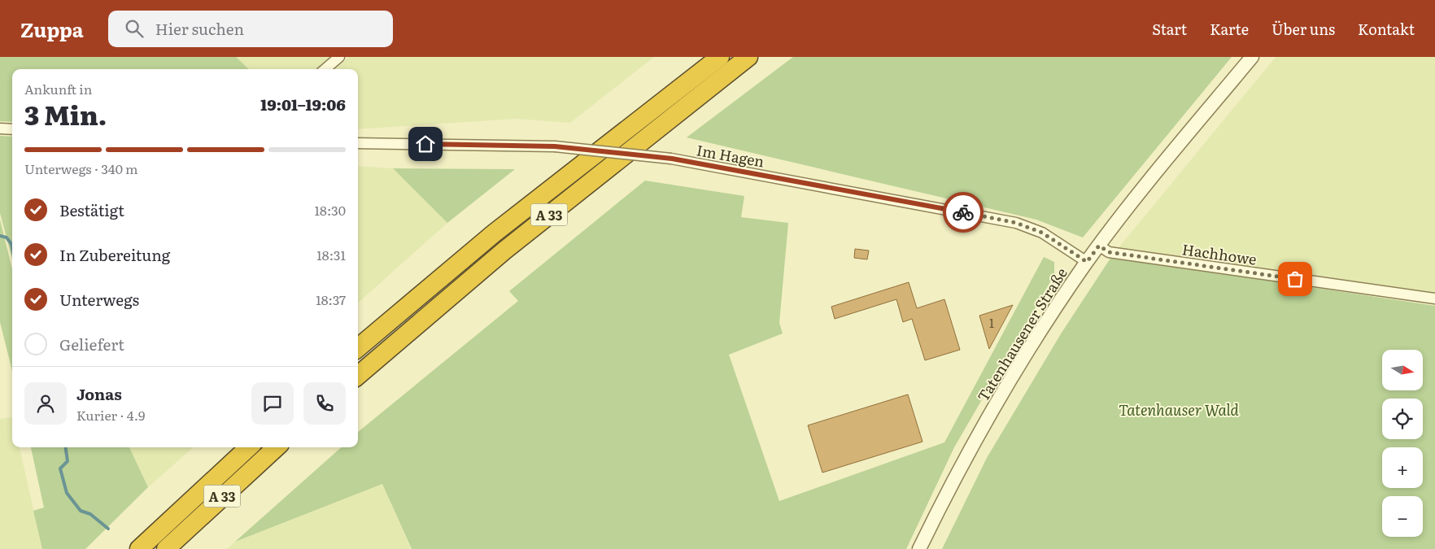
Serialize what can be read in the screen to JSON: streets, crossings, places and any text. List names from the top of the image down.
{
  "streets": {
    "highway": ["A 33"],
    "street": ["Im Hagen", "Hachhowe", "Tatenhausener Straße"]
  },
  "crossings": [
    ["Im Hagen", "Tatenhausener Straße"],
    ["Hachhowe", "Tatenhausener Straße"]
  ],
  "parks": ["Tatenhauser Wald"],
  "house_numbers": ["1"],
  "north": "right",
  "page": {
    "header": "Zuppa",
    "search": "Hier suchen",
    "nav": [
      "Start",
      "Karte",
      "Über uns",
      "Kontakt"
    ],
    "heading": ["3 Min.", "Ankunft in", "19:01–19:06"],
    "panel": ["Jonas", "Kurier · 4.9"],
    "bar": "Unterwegs · 340 m",
    "list": [
      ["Bestätigt", "18:30"],
      ["In Zubereitung", "18:31"],
      ["Unterwegs", "18:37"],
      "Geliefert"
    ],
    "map_buttons": ["+", "−"]
  }
}
